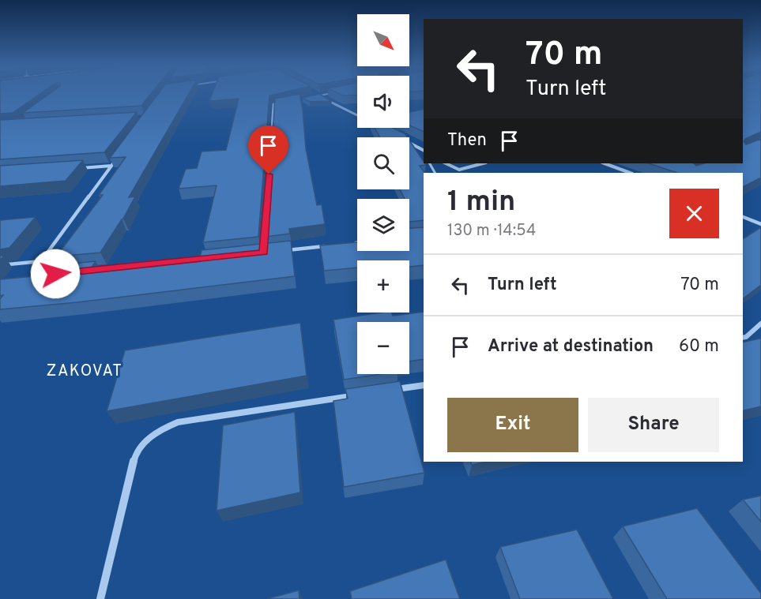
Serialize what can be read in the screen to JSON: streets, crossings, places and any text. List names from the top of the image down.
{
  "districts": ["ZAKOVAT"],
  "north": "bottom right",
  "page": {
    "map_buttons": ["+", "−"],
    "turn": ["70 m", "Turn left"],
    "then": "Then",
    "heading": ["1 min", "130 m · 14:54"],
    "list": [
      {
        "name": "Turn left",
        "value": "70 m"
      },
      {
        "name": "Arrive at destination",
        "value": "60 m"
      }
    ],
    "buttons": ["Exit", "Share"]
  }
}
